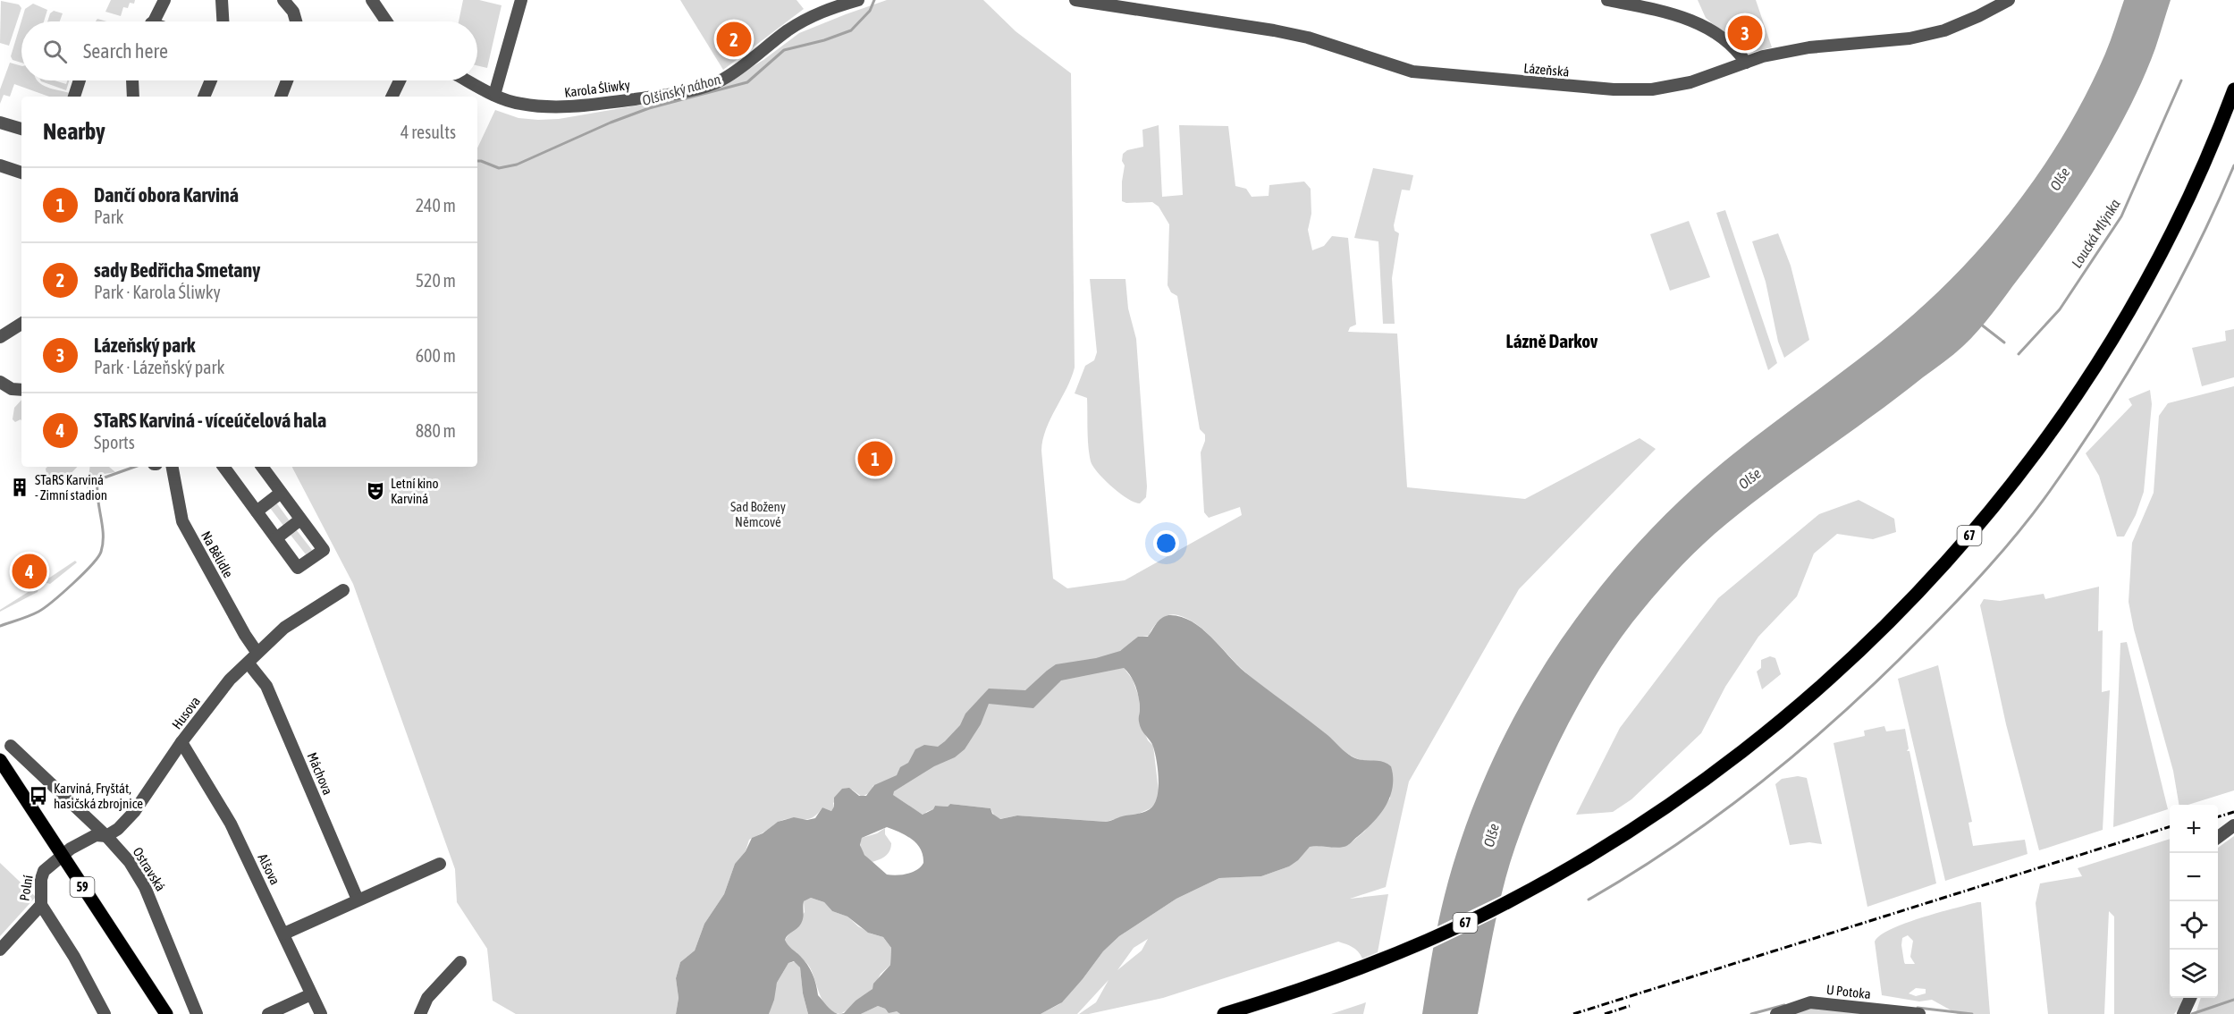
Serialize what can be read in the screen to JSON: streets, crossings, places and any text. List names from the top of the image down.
{
  "streets": {
    "main road": ["67", "59"],
    "street": [
      "Lázeňská",
      "Karola Śliwky",
      "Na Bělidle",
      "Husova",
      "Máchova",
      "Ostravská",
      "Alšova",
      "Polní",
      "U Potoka"
    ]
  },
  "crossings": [
    ["Na Bělidle", "Husova"],
    ["Husova", "Máchova"],
    ["Husova", "Ostravská"],
    ["Husova", "Alšova"],
    ["Husova", "59"],
    ["Husova", "Polní"],
    ["59", "Polní"]
  ],
  "districts": ["Lázně Darkov"],
  "water": ["Olšinský náhon", "Olše", "Loucká Mlýnka"],
  "parks": ["Sad Boženy Němcové"],
  "places": {
    "building": ["STaRS Karviná - Zimní stadion"],
    "theatre": ["Letní kino Karviná"],
    "bus stop": ["Karviná, Fryštát, hasičská zbrojnice"]
  },
  "page": {
    "pins": [
      "3",
      "2",
      "1",
      "4"
    ],
    "search": "Search here",
    "heading": ["Nearby", "4 results"],
    "list": [
      {
        "mark": "1",
        "name": "Dančí obora Karviná",
        "note": "Park",
        "value": "240 m"
      },
      {
        "mark": "2",
        "name": "sady Bedřicha Smetany",
        "note": "Park · Karola Śliwky",
        "value": "520 m"
      },
      {
        "mark": "3",
        "name": "Lázeňský park",
        "note": "Park · Lázeňský park",
        "value": "600 m"
      },
      {
        "mark": "4",
        "name": "STaRS Karviná - víceúčelová hala",
        "note": "Sports",
        "value": "880 m"
      }
    ],
    "map_buttons": ["+", "−"]
  }
}
